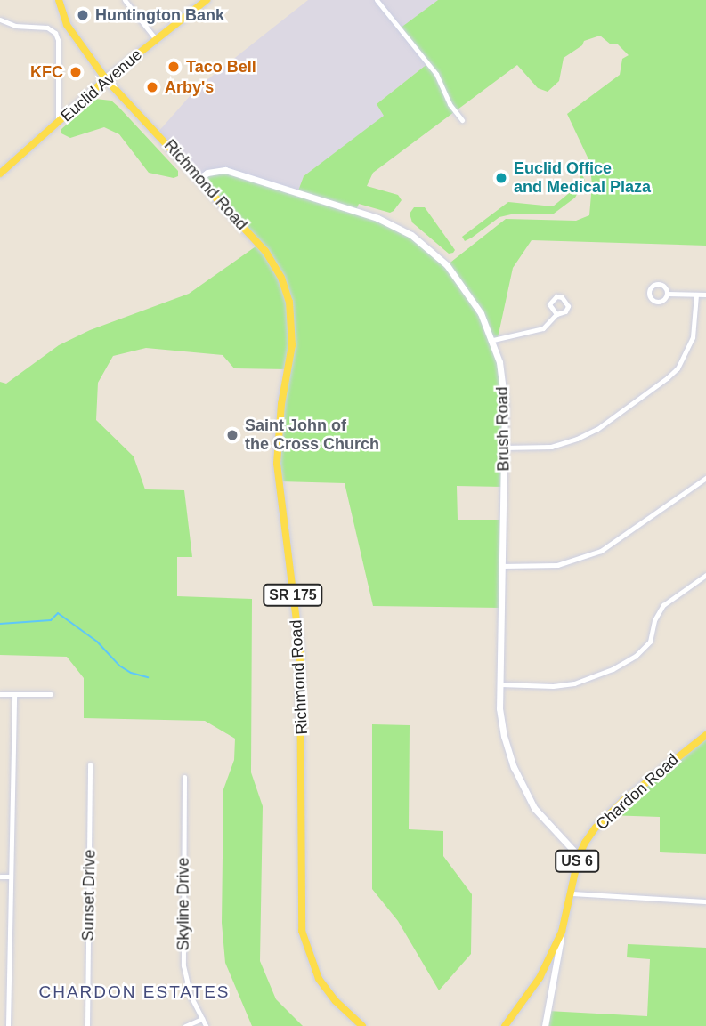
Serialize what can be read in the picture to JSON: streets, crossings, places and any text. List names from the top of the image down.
{
  "streets": {
    "main road": [
      "Euclid Avenue",
      "Richmond Road",
      "SR 175",
      "Chardon Road",
      "US 6"
    ],
    "street": ["Brush Road", "Sunset Drive", "Skyline Drive"]
  },
  "crossings": [
    ["Euclid Avenue", "Richmond Road"],
    ["Euclid Avenue", "SR 175"],
    ["Richmond Road", "Brush Road"],
    ["Richmond Road", "SR 175"],
    ["Brush Road", "Chardon Road"]
  ],
  "districts": ["CHARDON ESTATES"],
  "places": [
    "Huntington Bank",
    "Taco Bell",
    "KFC",
    "Arby's",
    "Euclid Office and Medical Plaza",
    "Saint John of the Cross Church"
  ]
}
